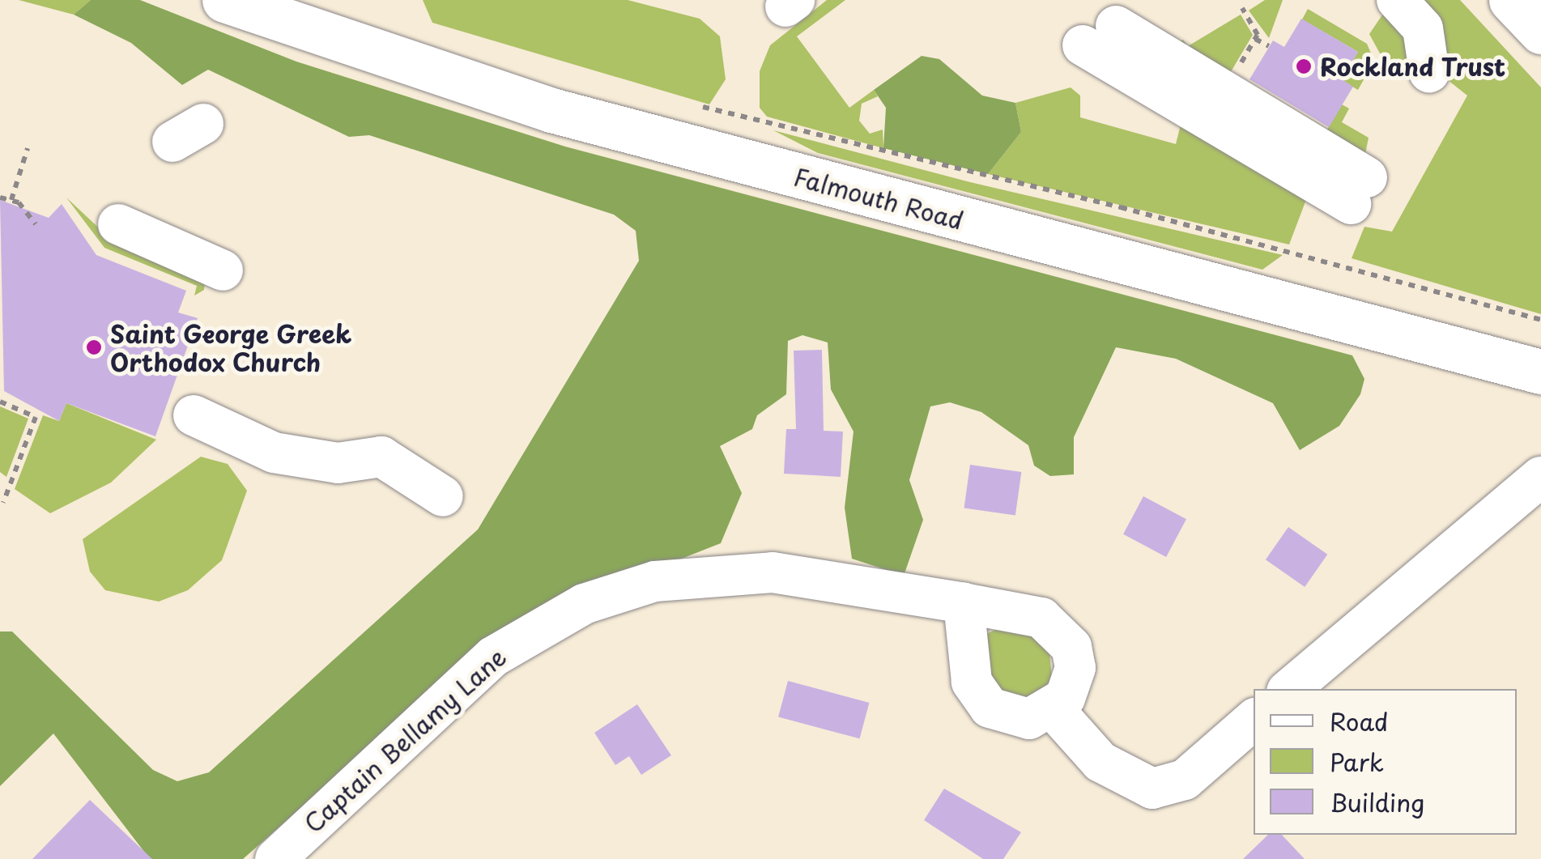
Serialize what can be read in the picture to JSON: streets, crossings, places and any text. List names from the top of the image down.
{
  "streets": {
    "main road": ["Falmouth Road"],
    "street": ["Captain Bellamy Lane"]
  },
  "places": ["Rockland Trust", "Saint George Greek Orthodox Church"],
  "legend": ["Road", "Park", "Building"]
}
